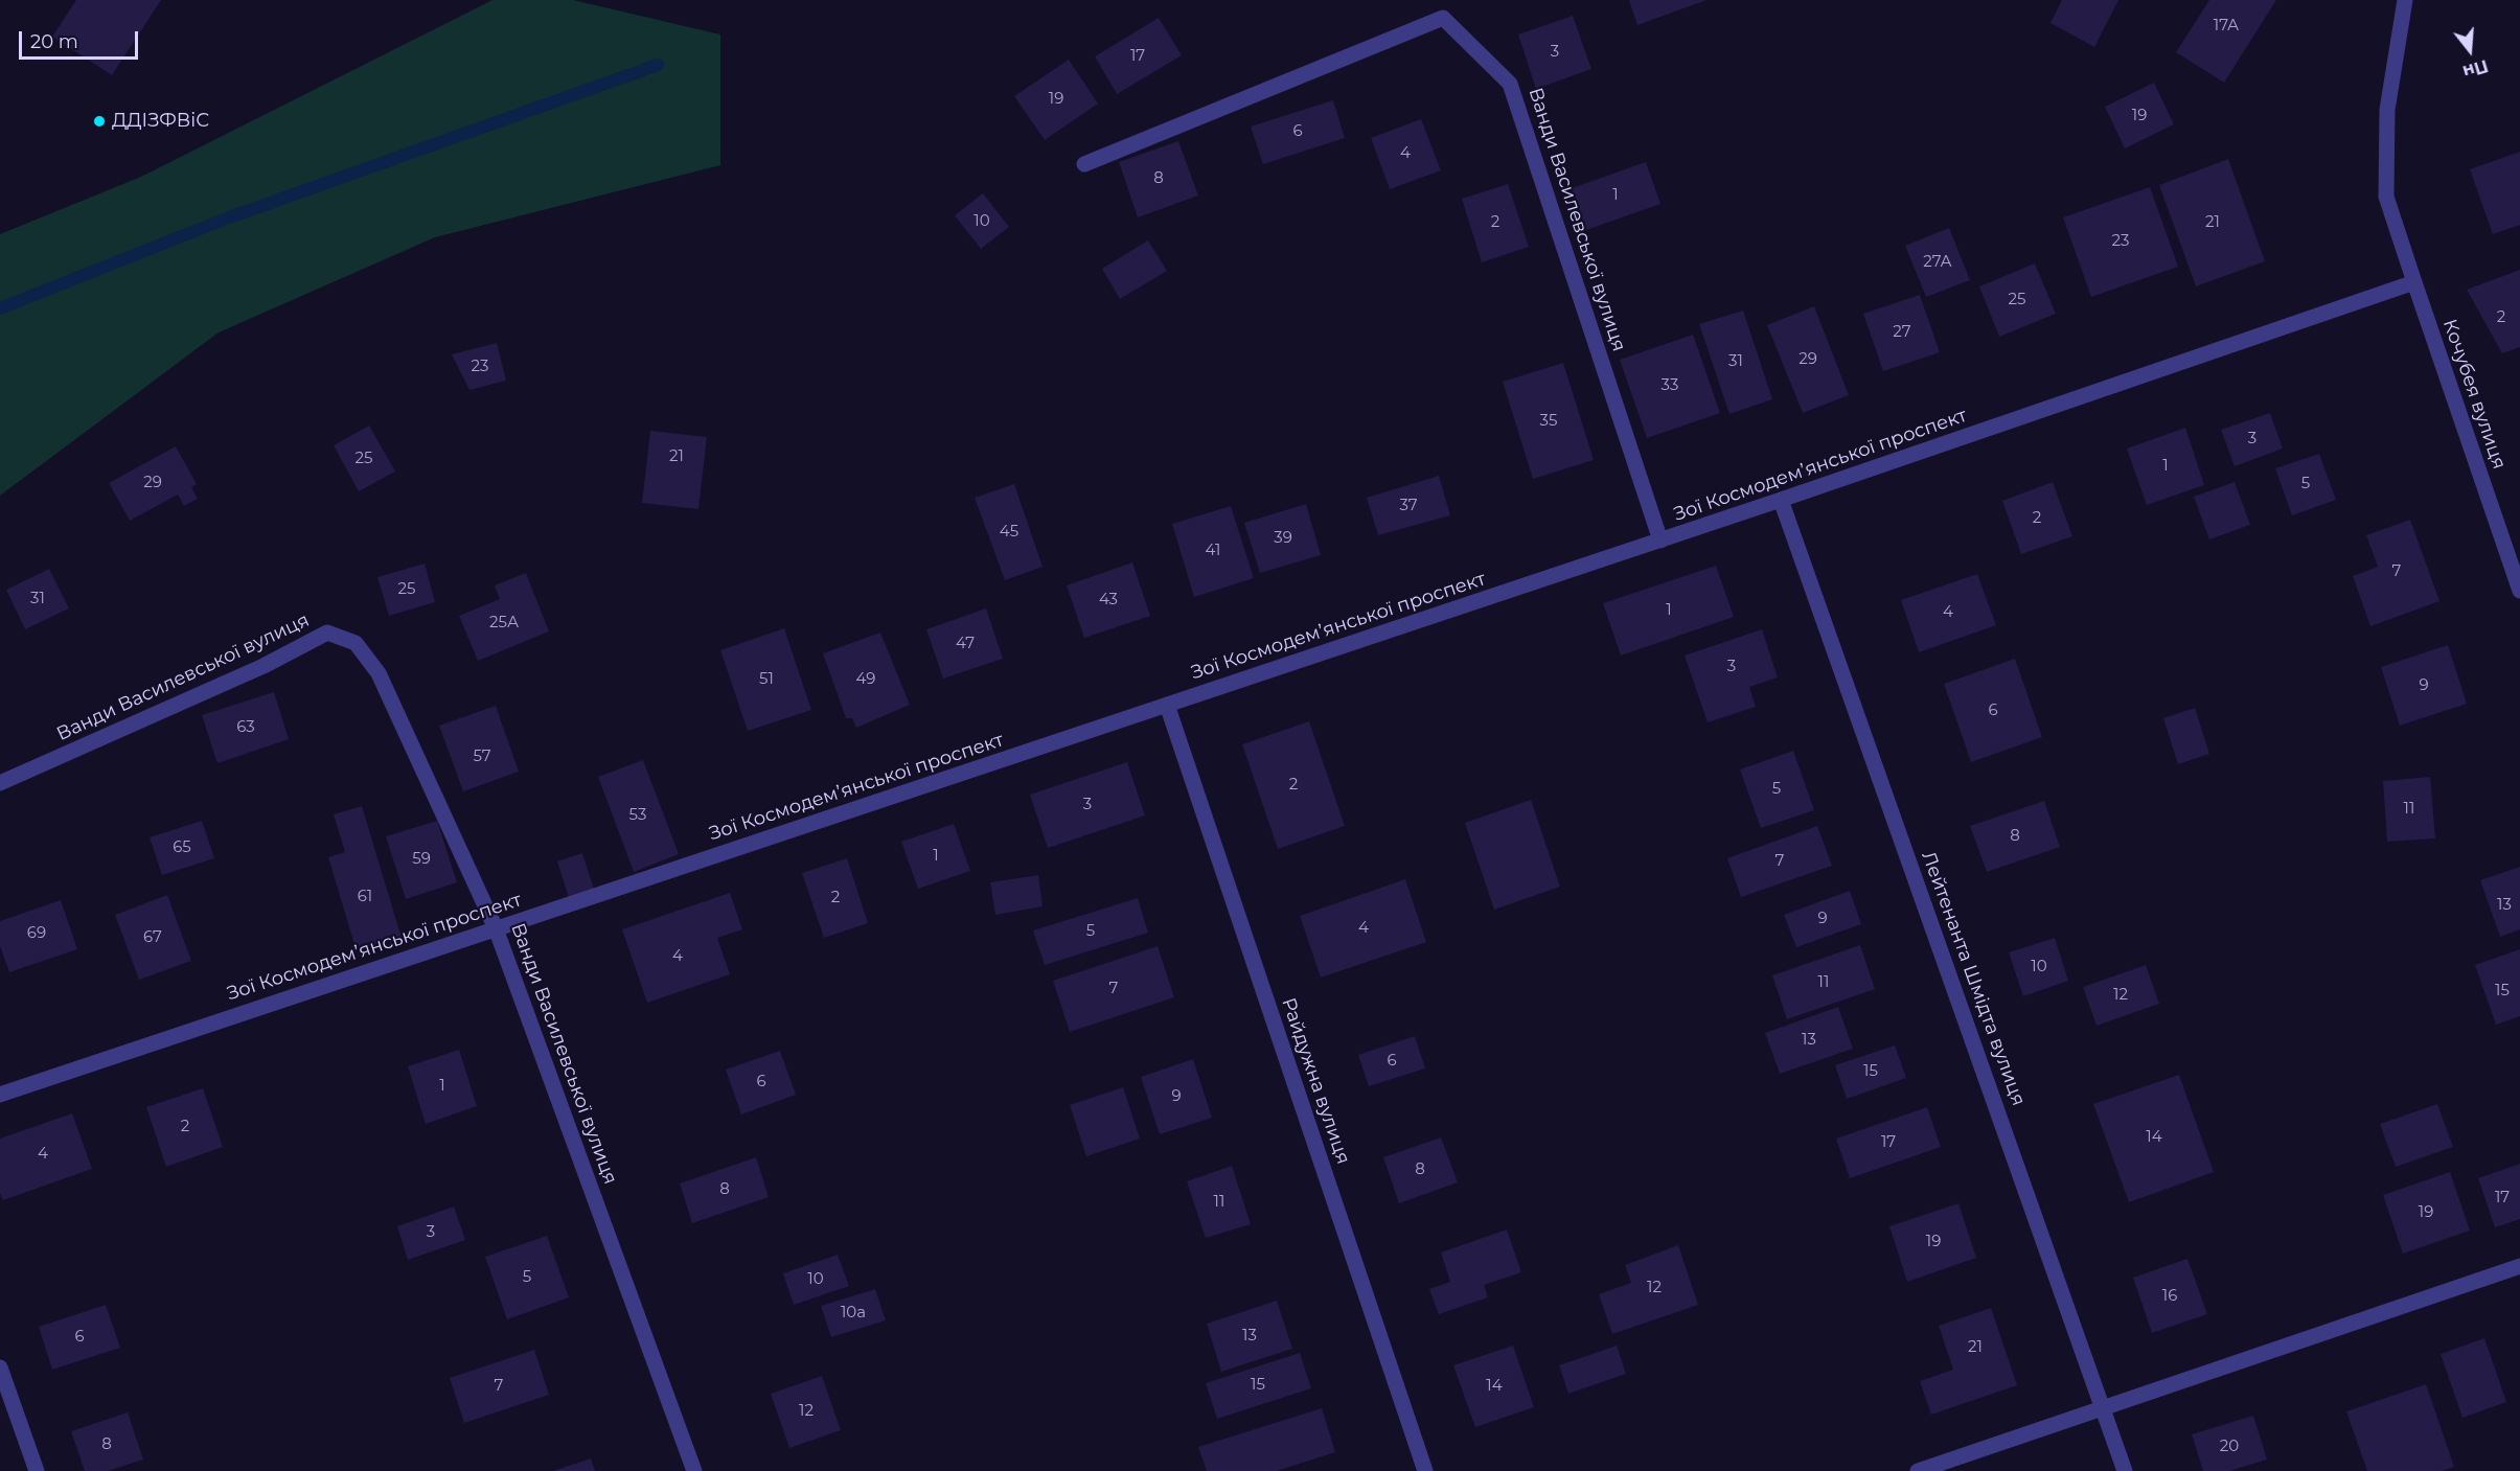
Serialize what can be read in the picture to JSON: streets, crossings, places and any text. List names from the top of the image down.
{
  "streets": {
    "street": [
      "Ванди Василевської вулиця",
      "Кочубея вулиця",
      "Зої Космодем’янської проспект",
      "Лейтенанта Шмідта вулиця",
      "Райдужна вулиця"
    ]
  },
  "crossings": [
    ["Ванди Василевської вулиця", "Зої Космодем’янської проспект"],
    ["Кочубея вулиця", "Зої Космодем’янської проспект"],
    ["Зої Космодем’янської проспект", "Лейтенанта Шмідта вулиця"],
    ["Зої Космодем’янської проспект", "Райдужна вулиця"]
  ],
  "places": ["ДДІЗФВіС"],
  "house_numbers": [
    "17А",
    "3",
    "17",
    "19",
    "19",
    "6",
    "4",
    "8",
    "1",
    "10",
    "2",
    "21",
    "23",
    "27А",
    "25",
    "2",
    "27",
    "29",
    "31",
    "23",
    "33",
    "35",
    "3",
    "21",
    "25",
    "1",
    "29",
    "5",
    "37",
    "2",
    "45",
    "39",
    "41",
    "7",
    "25",
    "31",
    "43",
    "1",
    "4",
    "25А",
    "47",
    "3",
    "51",
    "49",
    "9",
    "6",
    "63",
    "57",
    "2",
    "5",
    "3",
    "11",
    "53",
    "8",
    "65",
    "1",
    "59",
    "7",
    "61",
    "2",
    "13",
    "9",
    "4",
    "5",
    "69",
    "67",
    "4",
    "10",
    "11",
    "7",
    "15",
    "12",
    "13",
    "6",
    "15",
    "6",
    "1",
    "9",
    "2",
    "14",
    "17",
    "4",
    "8",
    "8",
    "17",
    "11",
    "19",
    "3",
    "19",
    "5",
    "10",
    "12",
    "16",
    "10а",
    "13",
    "6",
    "21",
    "15",
    "7",
    "14",
    "12",
    "8",
    "20"
  ],
  "scale_bar": "20 m",
  "north": "bottom"
}
